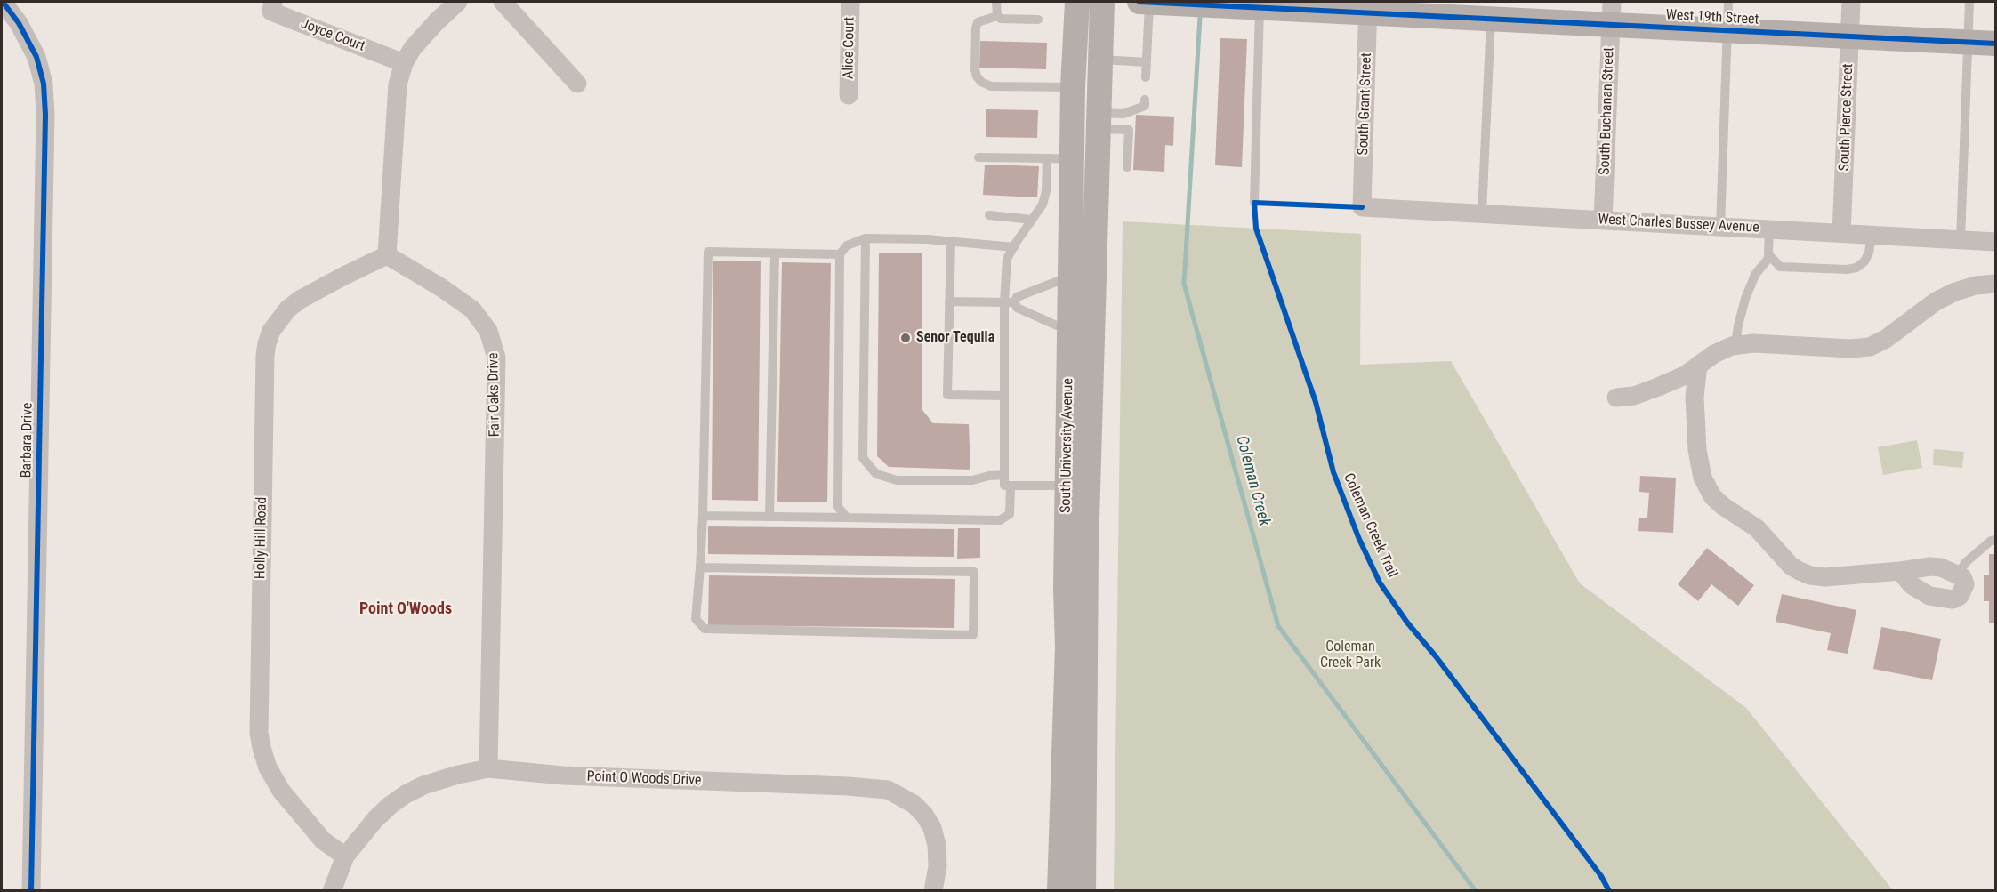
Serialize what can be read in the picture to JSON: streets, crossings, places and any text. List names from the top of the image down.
{
  "streets": {
    "main road": ["West 19th Street", "South University Avenue"],
    "street": [
      "Joyce Court",
      "Alice Court",
      "South Grant Street",
      "South Buchanan Street",
      "South Pierce Street",
      "West Charles Bussey Avenue",
      "Fair Oaks Drive",
      "Barbara Drive",
      "Holly Hill Road",
      "Point O Woods Drive"
    ],
    "cycle path": ["Coleman Creek Trail"]
  },
  "crossings": [
    ["West 19th Street", "South Grant Street"],
    ["West 19th Street", "South Buchanan Street"],
    ["West 19th Street", "South Pierce Street"],
    ["South Grant Street", "West Charles Bussey Avenue"],
    ["South Buchanan Street", "West Charles Bussey Avenue"],
    ["South Pierce Street", "West Charles Bussey Avenue"],
    ["Fair Oaks Drive", "Holly Hill Road"],
    ["Fair Oaks Drive", "Point O Woods Drive"],
    ["Holly Hill Road", "Point O Woods Drive"]
  ],
  "districts": ["Point O'Woods"],
  "water": ["Coleman Creek"],
  "parks": ["Coleman Creek Park"],
  "places": ["Senor Tequila"]
}
